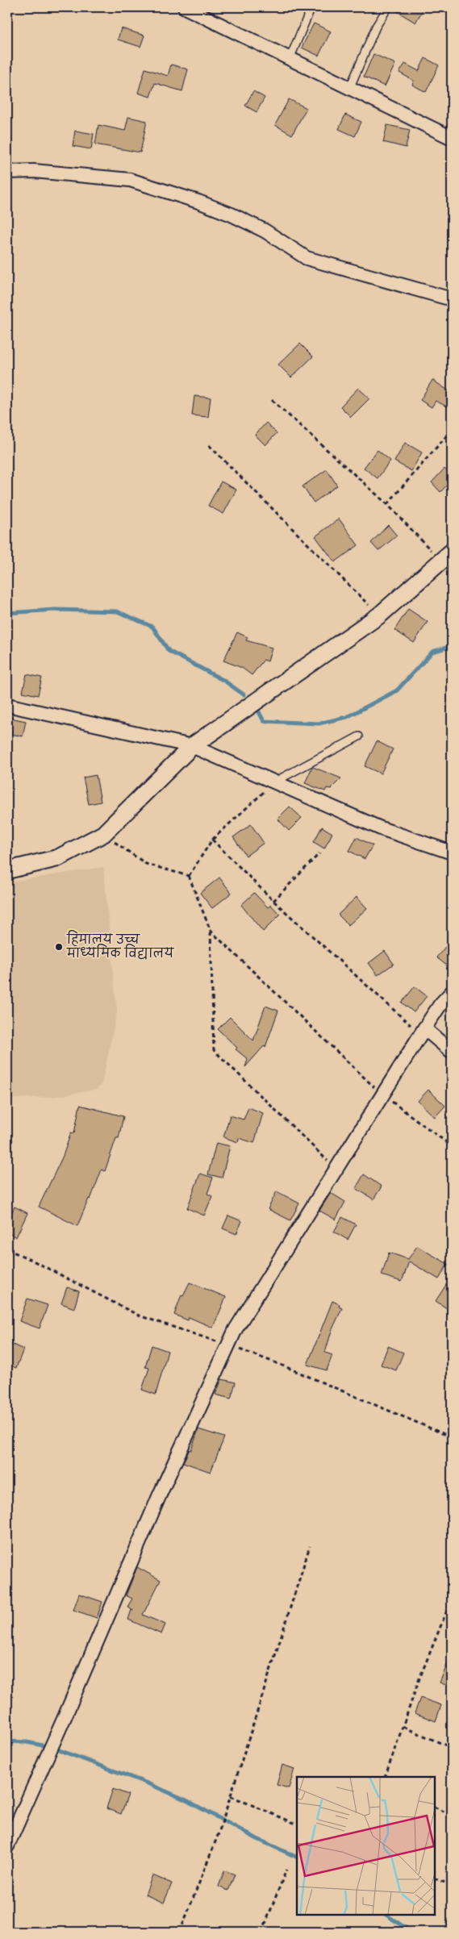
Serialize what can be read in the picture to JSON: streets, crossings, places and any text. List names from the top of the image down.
{
  "places": ["हिमालय उच्च माध्यमिक विद्यालय"]
}
